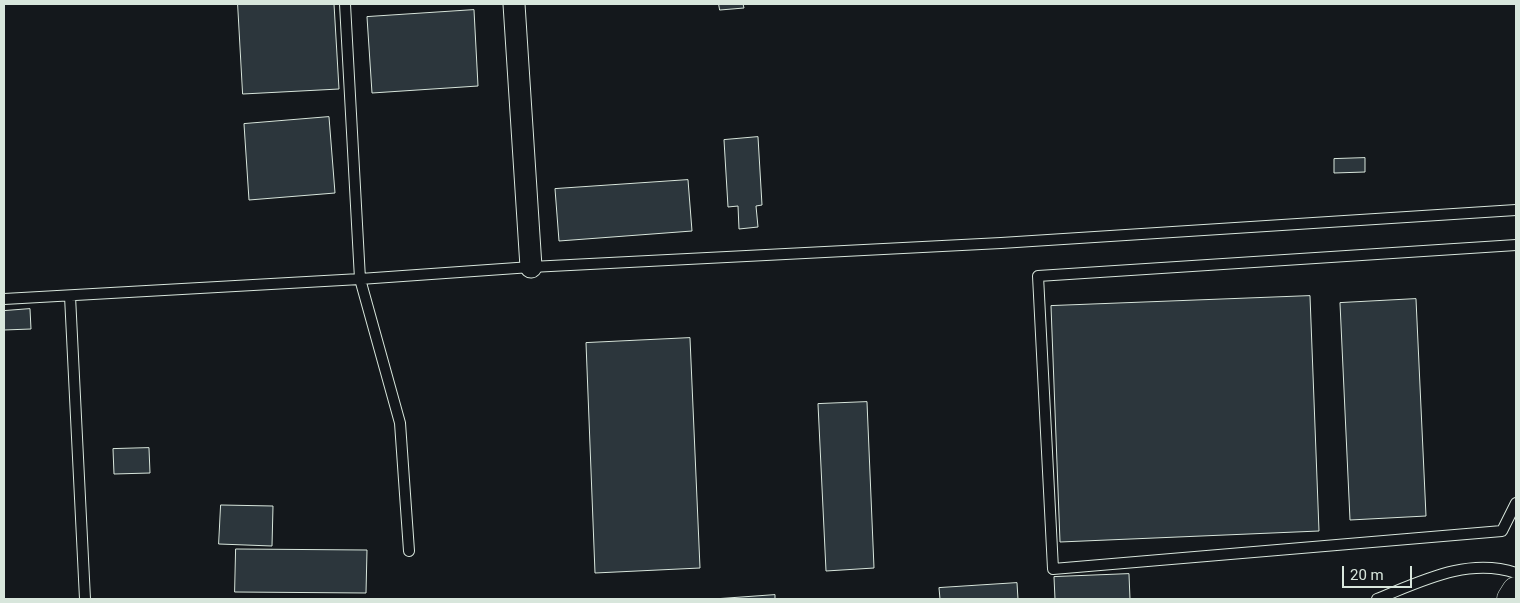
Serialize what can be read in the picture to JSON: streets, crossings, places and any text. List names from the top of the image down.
{
  "scale_bar": "20 m"
}
